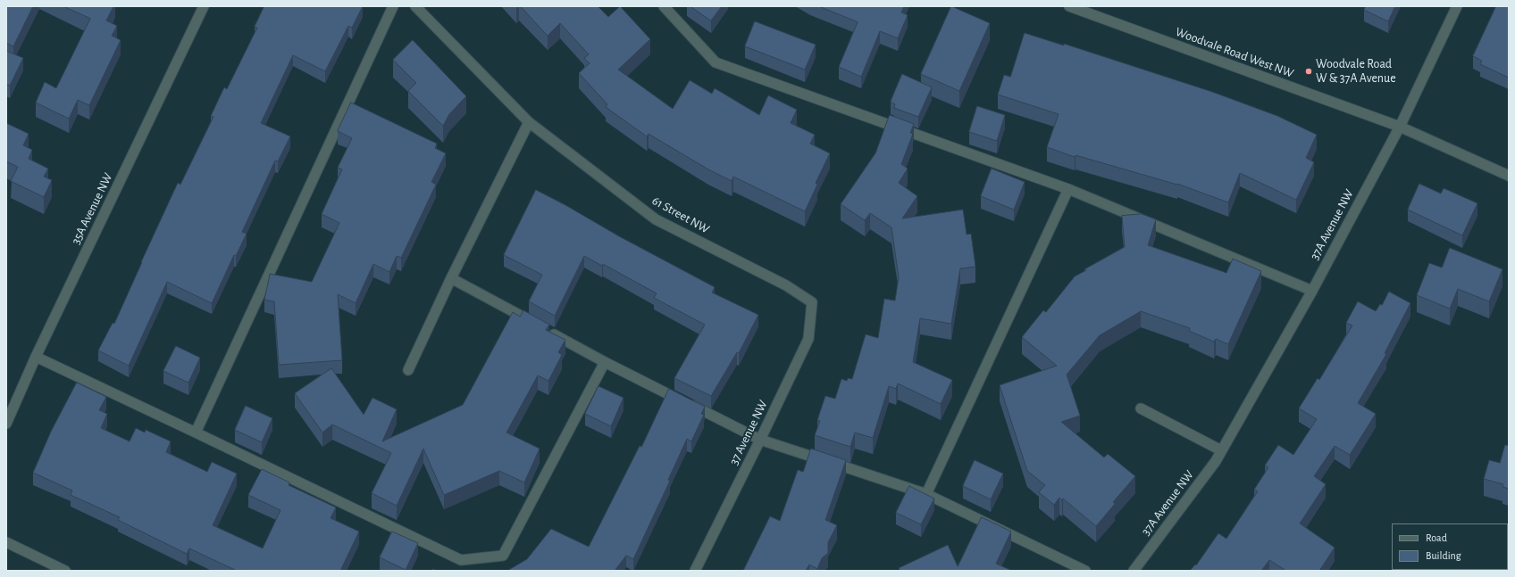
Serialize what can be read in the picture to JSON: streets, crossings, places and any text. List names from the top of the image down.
{
  "streets": {
    "street": [
      "Woodvale Road West NW",
      "35A Avenue NW",
      "61 Street NW",
      "37A Avenue NW",
      "37 Avenue NW"
    ]
  },
  "crossings": [
    ["Woodvale Road West NW", "37A Avenue NW"],
    ["61 Street NW", "37 Avenue NW"]
  ],
  "places": ["Woodvale Road W & 37A Avenue"],
  "legend": ["Road", "Building"]
}
